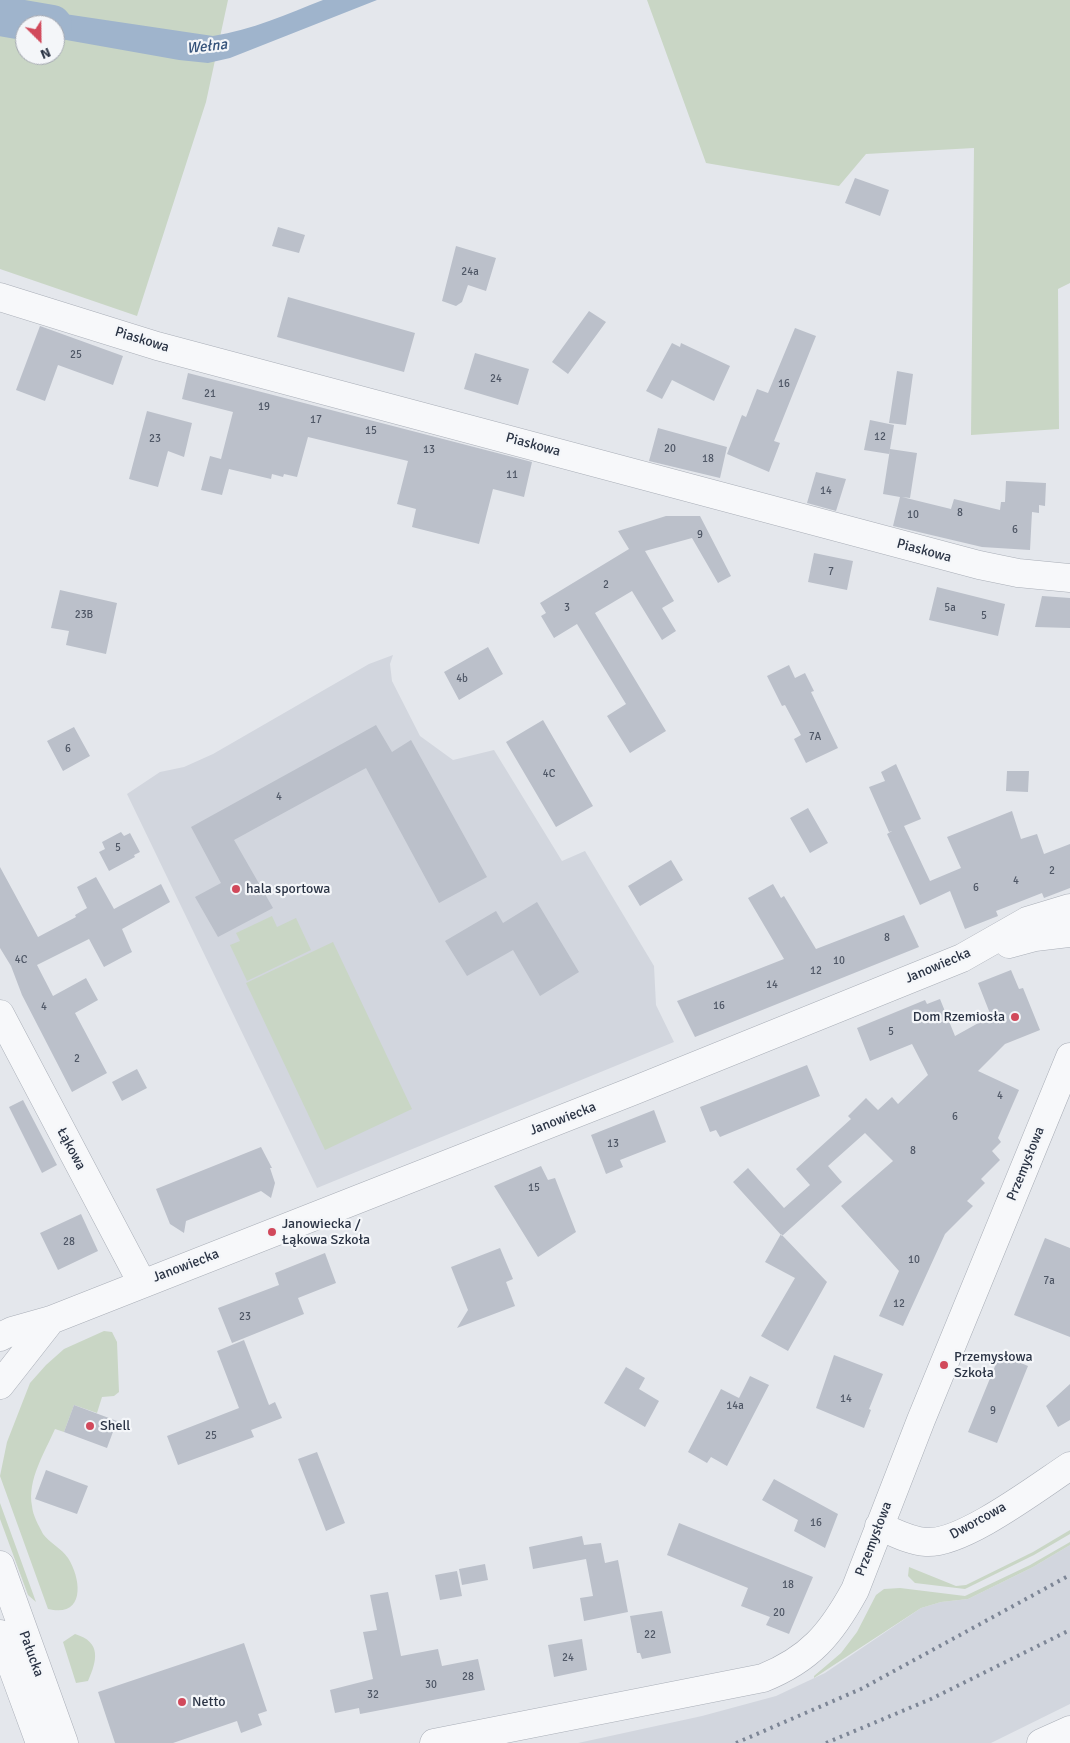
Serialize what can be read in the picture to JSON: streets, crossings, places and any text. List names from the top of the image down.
{
  "streets": {
    "street": [
      "Piaskowa",
      "Janowiecka",
      "Łąkowa",
      "Przemysłowa",
      "Dworcowa",
      "Pałucka"
    ]
  },
  "crossings": [
    ["Janowiecka", "Łąkowa"],
    ["Przemysłowa", "Dworcowa"]
  ],
  "water": ["Wełna"],
  "places": [
    "hala sportowa",
    "Dom Rzemiosła",
    "Janowiecka / Łąkowa Szkoła",
    "Przemysłowa Szkoła",
    "Shell",
    "Netto"
  ],
  "house_numbers": [
    "24a",
    "25",
    "24",
    "16",
    "21",
    "19",
    "17",
    "15",
    "12",
    "23",
    "20",
    "13",
    "18",
    "11",
    "14",
    "8",
    "10",
    "6",
    "9",
    "7",
    "2",
    "3",
    "5a",
    "23B",
    "5",
    "4b",
    "7A",
    "6",
    "4C",
    "4",
    "5",
    "2",
    "4",
    "6",
    "8",
    "4C",
    "10",
    "12",
    "14",
    "16",
    "4",
    "5",
    "2",
    "4",
    "6",
    "13",
    "8",
    "15",
    "28",
    "10",
    "7a",
    "12",
    "23",
    "14",
    "14a",
    "9",
    "25",
    "16",
    "18",
    "20",
    "22",
    "24",
    "28",
    "30",
    "32"
  ],
  "north": "bottom right"
}
